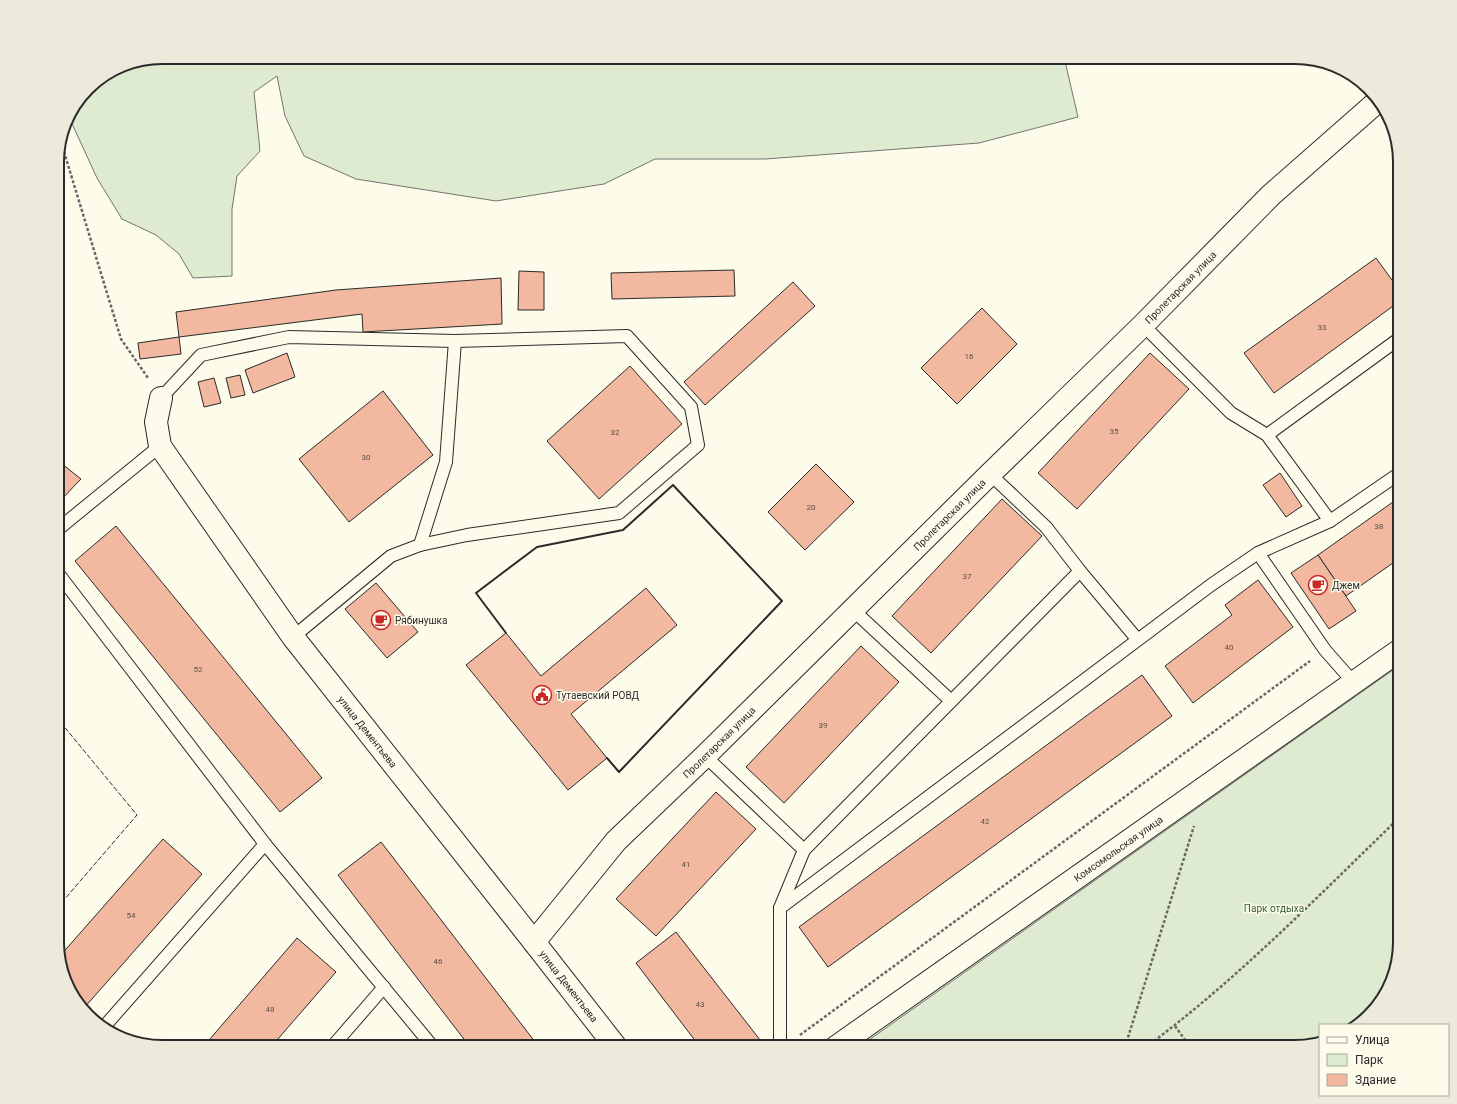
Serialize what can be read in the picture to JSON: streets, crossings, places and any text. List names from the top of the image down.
{
  "streets": {
    "street": ["Пролетарская улица", "улица Дементьева", "Комсомольская улица"]
  },
  "crossings": [
    ["Пролетарская улица", "улица Дементьева"]
  ],
  "parks": ["Парк отдыха"],
  "places": {
    "cafe": ["Джем", "Рябинушка"],
    "public building": ["Тутаевский РОВД"]
  },
  "house_numbers": [
    "33",
    "16",
    "35",
    "32",
    "30",
    "20",
    "38",
    "37",
    "40",
    "52",
    "39",
    "42",
    "41",
    "54",
    "46",
    "43",
    "48"
  ],
  "legend": ["Улица", "Парк", "Здание"]
}
